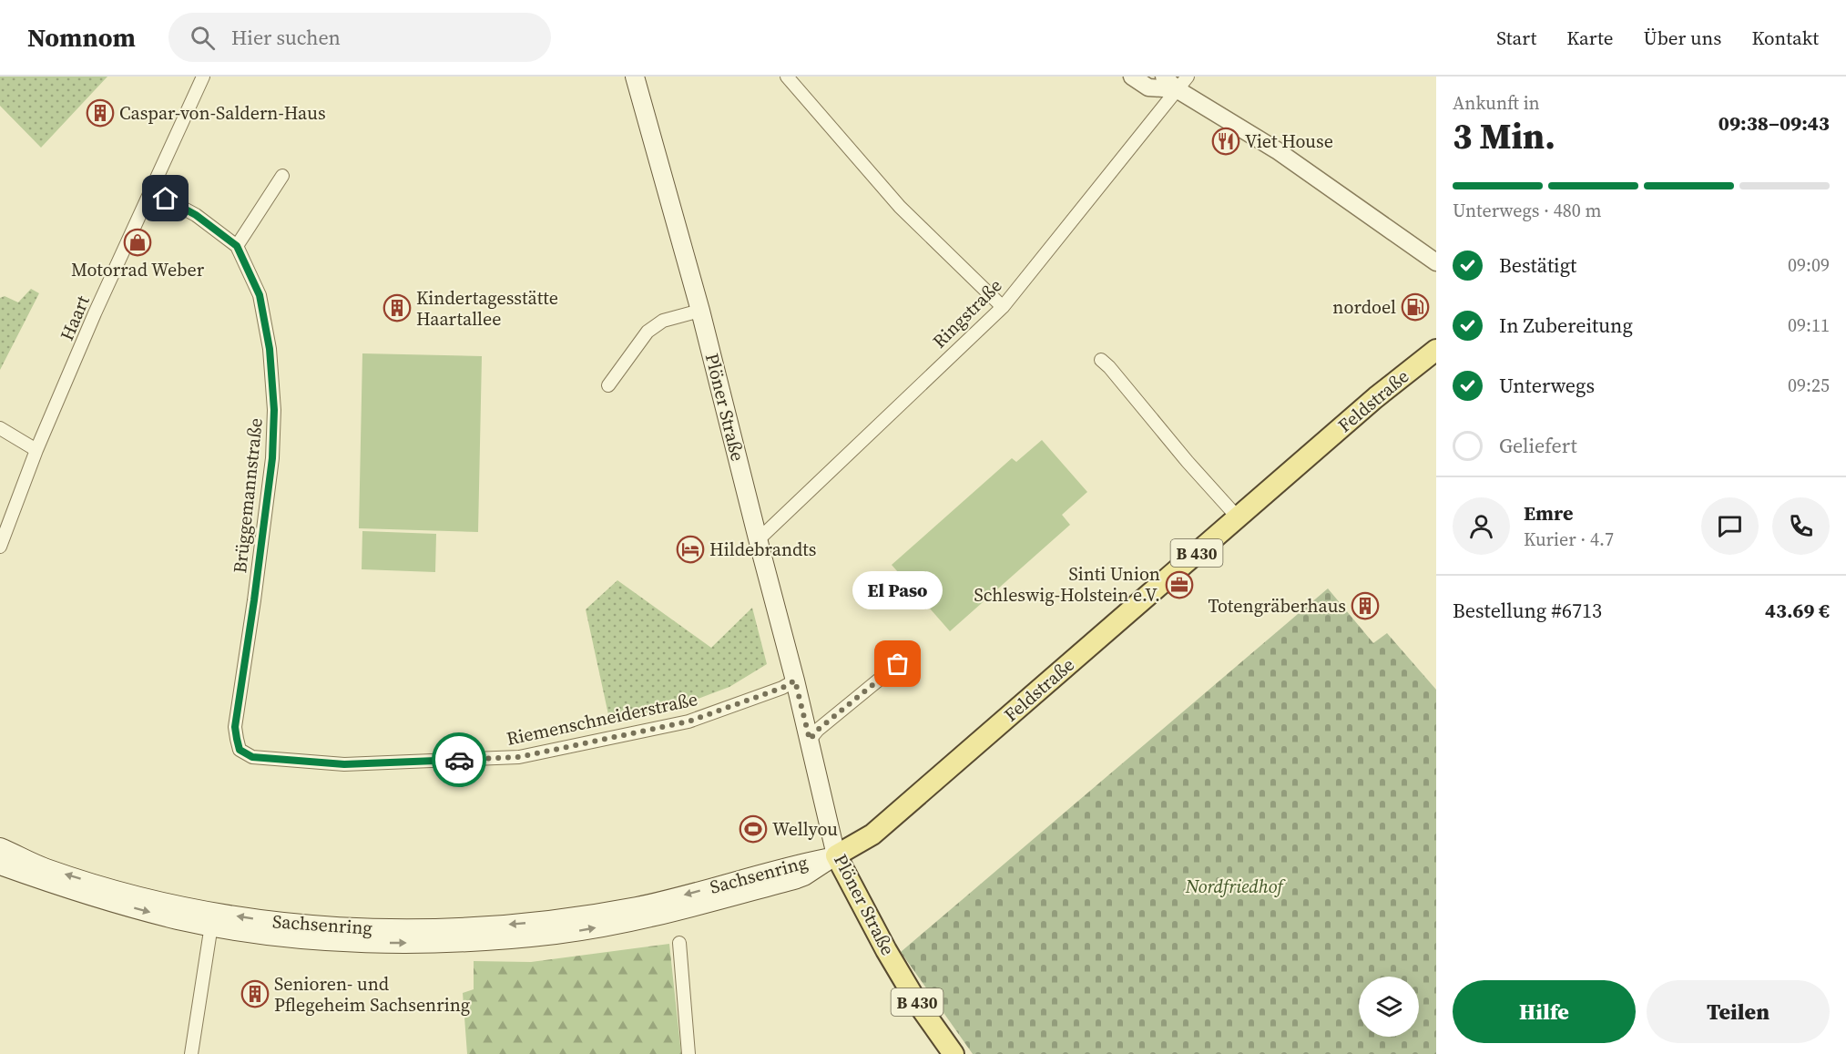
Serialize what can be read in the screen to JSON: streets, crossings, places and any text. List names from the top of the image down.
{
  "streets": {
    "main road": [
      "Feldstraße",
      "Plöner Straße",
      "B 430",
      "Sachsenring"
    ],
    "street": [
      "Ringstraße",
      "Haart",
      "Brüggemannstraße",
      "Riemenschneiderstraße"
    ]
  },
  "crossings": [
    ["Ringstraße", "Plöner Straße"],
    ["Haart", "Brüggemannstraße"],
    ["Feldstraße", "Plöner Straße"],
    ["Feldstraße", "Sachsenring"],
    ["Plöner Straße", "Riemenschneiderstraße"],
    ["Plöner Straße", "Sachsenring"],
    ["Brüggemannstraße", "Riemenschneiderstraße"]
  ],
  "parks": ["Nordfriedhof"],
  "places": {
    "building": [
      "Caspar-von-Saldern-Haus",
      "Kindertagesstätte Haartallee",
      "Totengräberhaus",
      "Senioren- und Pflegeheim Sachsenring"
    ],
    "restaurant": ["Viet House"],
    "shop": ["Motorrad Weber"],
    "fuel station": ["nordoel"],
    "hotel": ["Hildebrandts"],
    "office": ["Sinti Union Schleswig-Holstein e.V."],
    "other": ["El Paso"],
    "sports": ["Wellyou"]
  },
  "page": {
    "header": "Nomnom",
    "search": "Hier suchen",
    "nav": [
      "Start",
      "Karte",
      "Über uns",
      "Kontakt"
    ],
    "heading": ["3 Min.", "Ankunft in", "09:38–09:43"],
    "panel": [
      "Emre",
      "Kurier · 4.7",
      "Bestellung #6713",
      "43.69 €"
    ],
    "bar": "Unterwegs · 480 m",
    "list": [
      ["Bestätigt", "09:09"],
      ["In Zubereitung", "09:11"],
      ["Unterwegs", "09:25"],
      "Geliefert"
    ],
    "bubble": "El Paso",
    "buttons": ["Hilfe", "Teilen"]
  }
}
